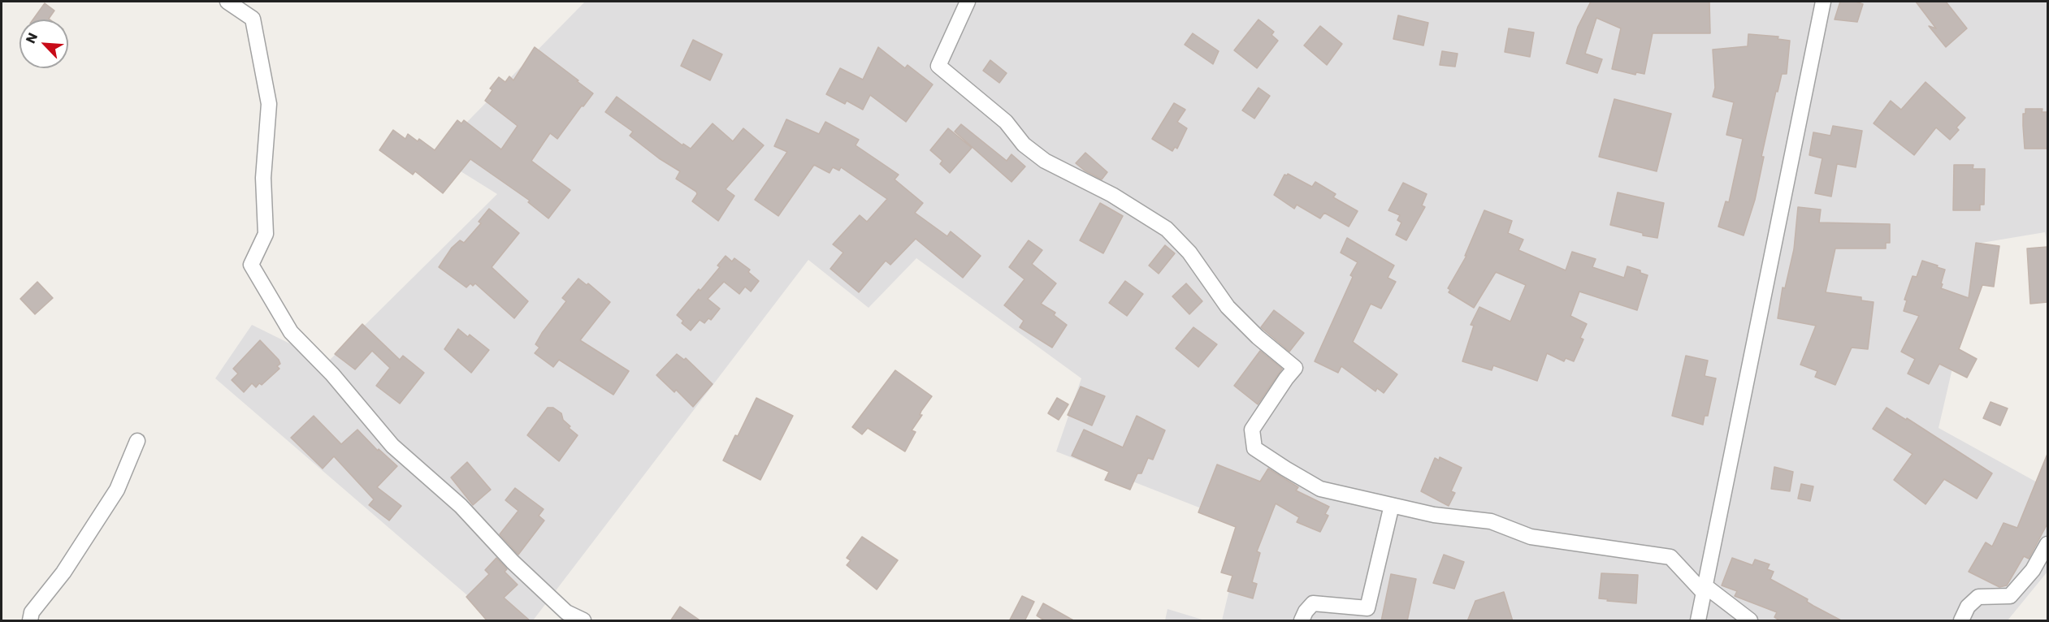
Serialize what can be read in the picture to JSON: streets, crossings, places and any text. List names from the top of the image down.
{
  "north": "top left"
}
